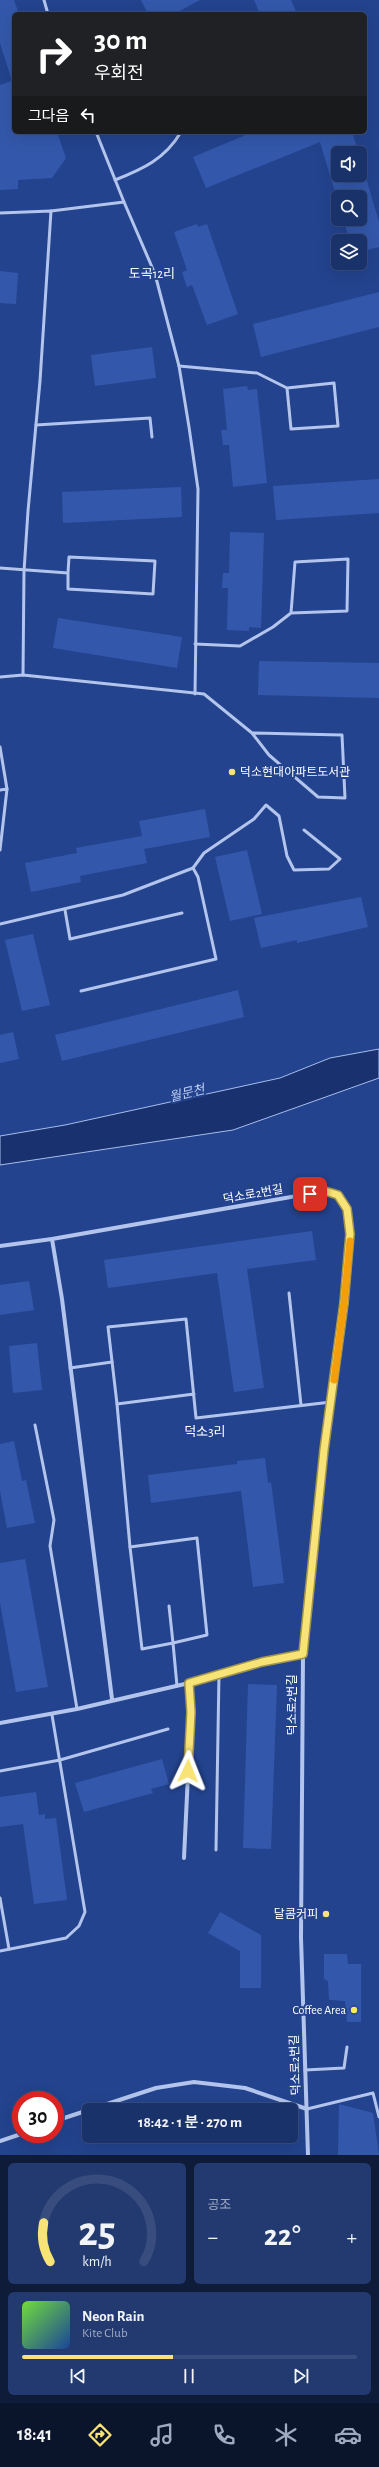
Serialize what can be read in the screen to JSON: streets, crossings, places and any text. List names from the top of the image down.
{
  "streets": {
    "street": ["덕소로2번길"]
  },
  "districts": ["도곡12리", "덕소3리"],
  "water": ["월문천"],
  "places": ["덕소현대아파트도서관", "달콤커피", "Coffee Area"],
  "page": {
    "turn": ["30 m", "우회전"],
    "then": "그다음",
    "limit": "30",
    "trip": "18:42 · 1 분 · 270 m",
    "tile": "공조",
    "heat": ["−", "22°", "+"],
    "song": ["Neon Rain", "Kite Club"],
    "tabs": "18:41",
    "gauge": ["25", "km/h"]
  }
}
